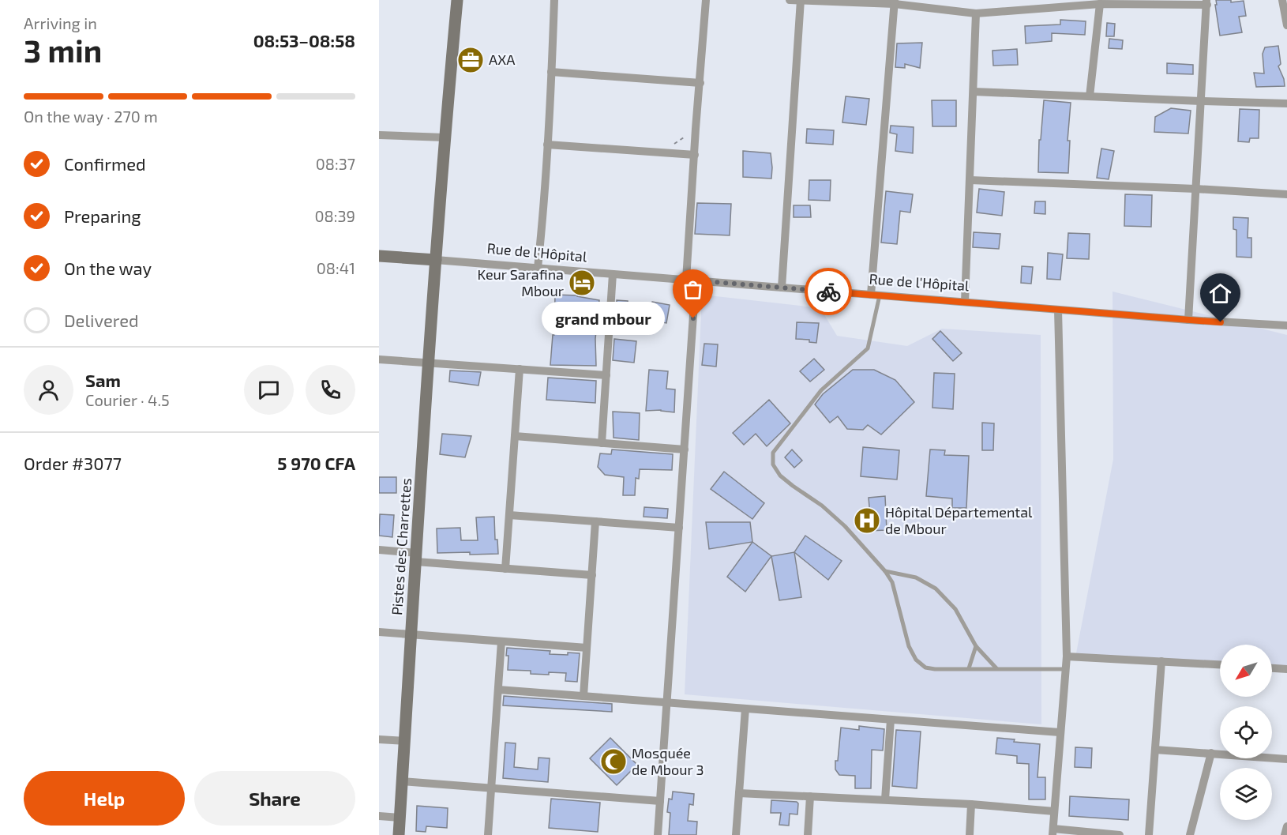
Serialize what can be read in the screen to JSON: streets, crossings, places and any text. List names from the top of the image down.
{
  "streets": {
    "main road": ["Rue de l'Hôpital", "Pistes des Charrettes"]
  },
  "crossings": [
    ["Rue de l'Hôpital", "Pistes des Charrettes"]
  ],
  "places": {
    "office": ["AXA"],
    "hotel": ["Keur Sarafina Mbour"],
    "other": ["grand mbour"],
    "hospital": ["Hôpital Départemental de Mbour"],
    "mosque": ["Mosquée de Mbour 3"]
  },
  "north": "bottom left",
  "page": {
    "heading": ["3 min", "Arriving in", "08:53–08:58"],
    "panel": [
      "Sam",
      "Courier · 4.5",
      "Order #3077",
      "5 970 CFA"
    ],
    "bar": "On the way · 270 m",
    "list": [
      ["Confirmed", "08:37"],
      ["Preparing", "08:39"],
      ["On the way", "08:41"],
      "Delivered"
    ],
    "bubble": "grand mbour",
    "buttons": ["Help", "Share"]
  }
}
